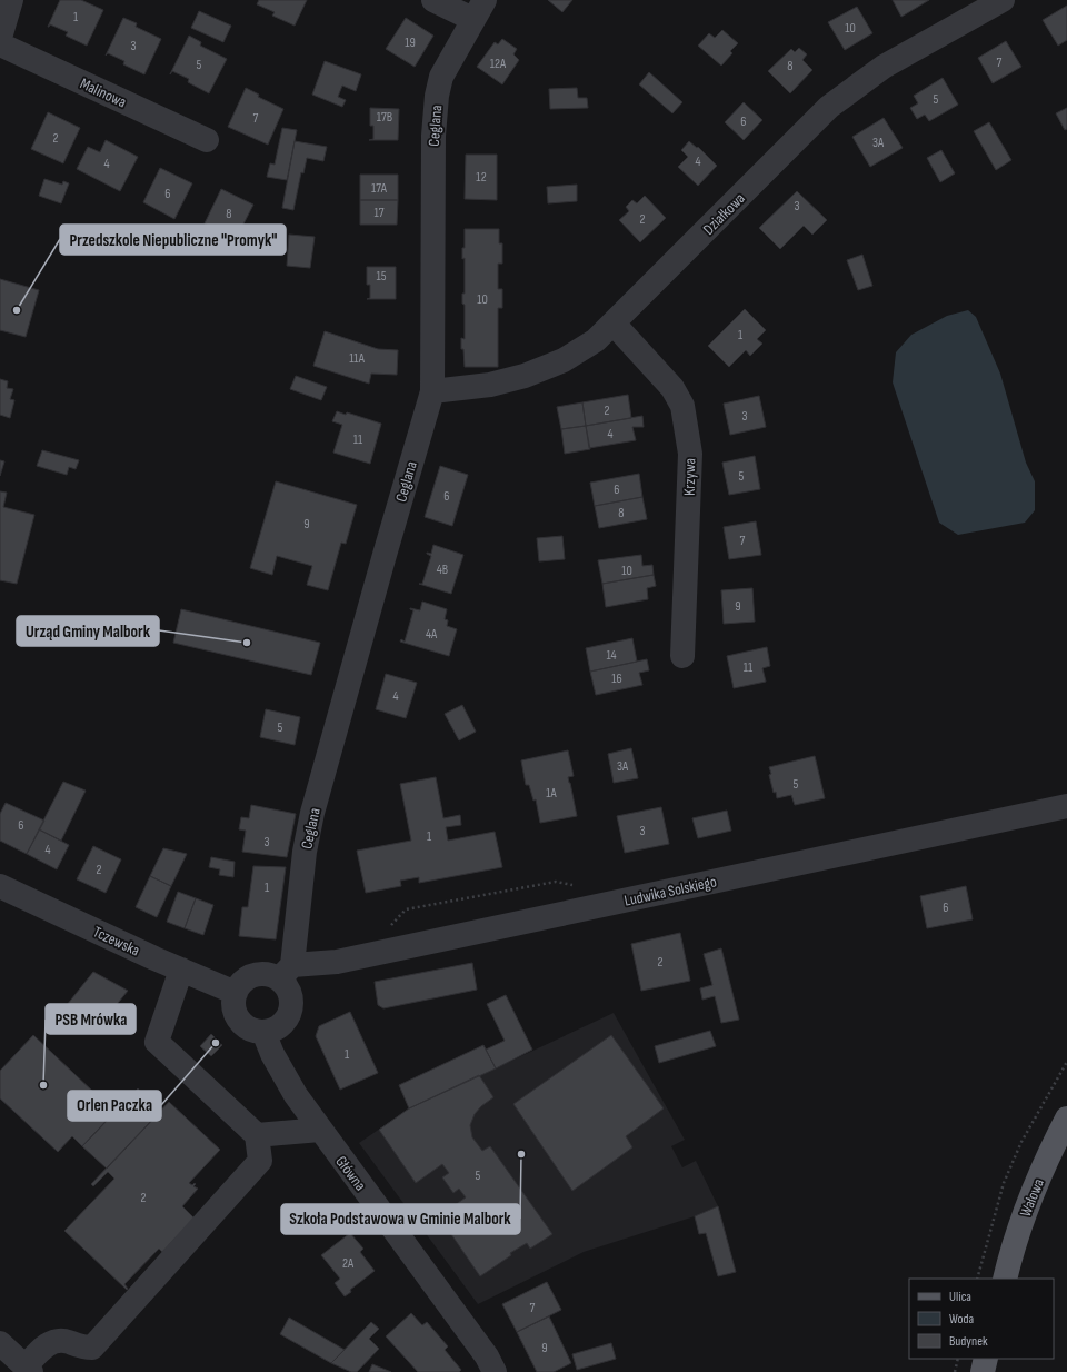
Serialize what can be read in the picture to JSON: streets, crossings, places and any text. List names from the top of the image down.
{
  "streets": {
    "main road": ["Wałowa"],
    "street": [
      "Malinowa",
      "Ceglana",
      "Działkowa",
      "Krzywa",
      "Ludwika Solskiego",
      "Tczewska",
      "Główna"
    ]
  },
  "crossings": [
    ["Ceglana", "Działkowa"],
    ["Ceglana", "Ludwika Solskiego"],
    ["Ceglana", "Tczewska"],
    ["Ceglana", "Główna"],
    ["Działkowa", "Krzywa"],
    ["Ludwika Solskiego", "Tczewska"],
    ["Ludwika Solskiego", "Główna"],
    ["Tczewska", "Główna"]
  ],
  "places": [
    "Przedszkole Niepubliczne \"Promyk\"",
    "Urząd Gminy Malbork",
    "Orlen Paczka",
    "PSB Mrówka",
    "Szkoła Podstawowa w Gminie Malbork"
  ],
  "house_numbers": [
    "1",
    "10",
    "19",
    "3",
    "7",
    "12A",
    "5",
    "8",
    "5",
    "17B",
    "7",
    "6",
    "2",
    "3A",
    "4",
    "4",
    "12",
    "17A",
    "6",
    "3",
    "17",
    "8",
    "2",
    "15",
    "10",
    "1",
    "11A",
    "2",
    "3",
    "4",
    "11",
    "5",
    "6",
    "6",
    "8",
    "9",
    "7",
    "4B",
    "10",
    "9",
    "4A",
    "14",
    "11",
    "16",
    "4",
    "5",
    "3A",
    "5",
    "1A",
    "6",
    "3",
    "1",
    "3",
    "4",
    "2",
    "1",
    "6",
    "2",
    "1",
    "5",
    "2",
    "2A",
    "7",
    "9"
  ],
  "legend": ["Ulica", "Woda", "Budynek"]
}
